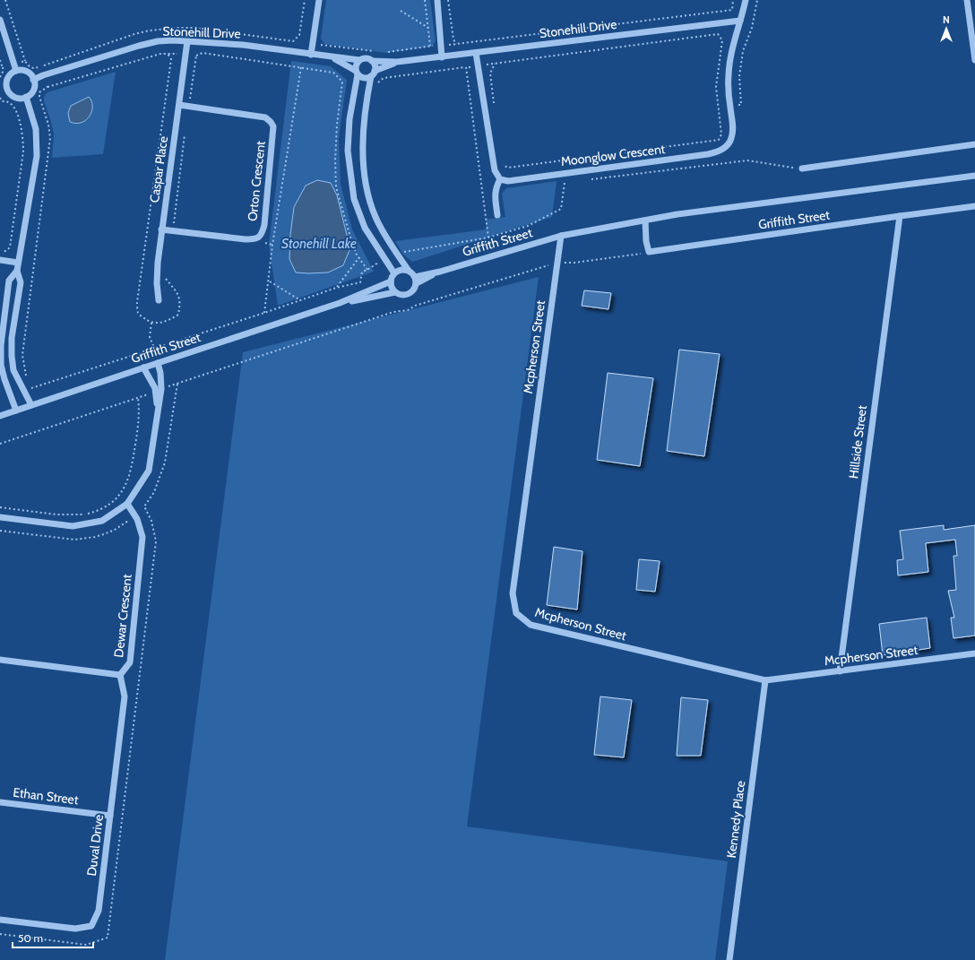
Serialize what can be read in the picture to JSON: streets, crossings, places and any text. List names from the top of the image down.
{
  "streets": {
    "street": [
      "Stonehill Drive",
      "Moonglow Crescent",
      "Caspar Place",
      "Orton Crescent",
      "Griffith Street",
      "Mcpherson Street",
      "Hillside Street",
      "Dewar Crescent",
      "Ethan Street",
      "Kennedy Place",
      "Duval Drive"
    ]
  },
  "crossings": [
    ["Stonehill Drive", "Moonglow Crescent"],
    ["Stonehill Drive", "Caspar Place"],
    ["Caspar Place", "Orton Crescent"],
    ["Griffith Street", "Mcpherson Street"],
    ["Griffith Street", "Hillside Street"],
    ["Mcpherson Street", "Hillside Street"],
    ["Mcpherson Street", "Kennedy Place"],
    ["Dewar Crescent", "Duval Drive"],
    ["Ethan Street", "Duval Drive"]
  ],
  "water": ["Stonehill Lake"],
  "scale_bar": "50 m",
  "north": "top"
}
